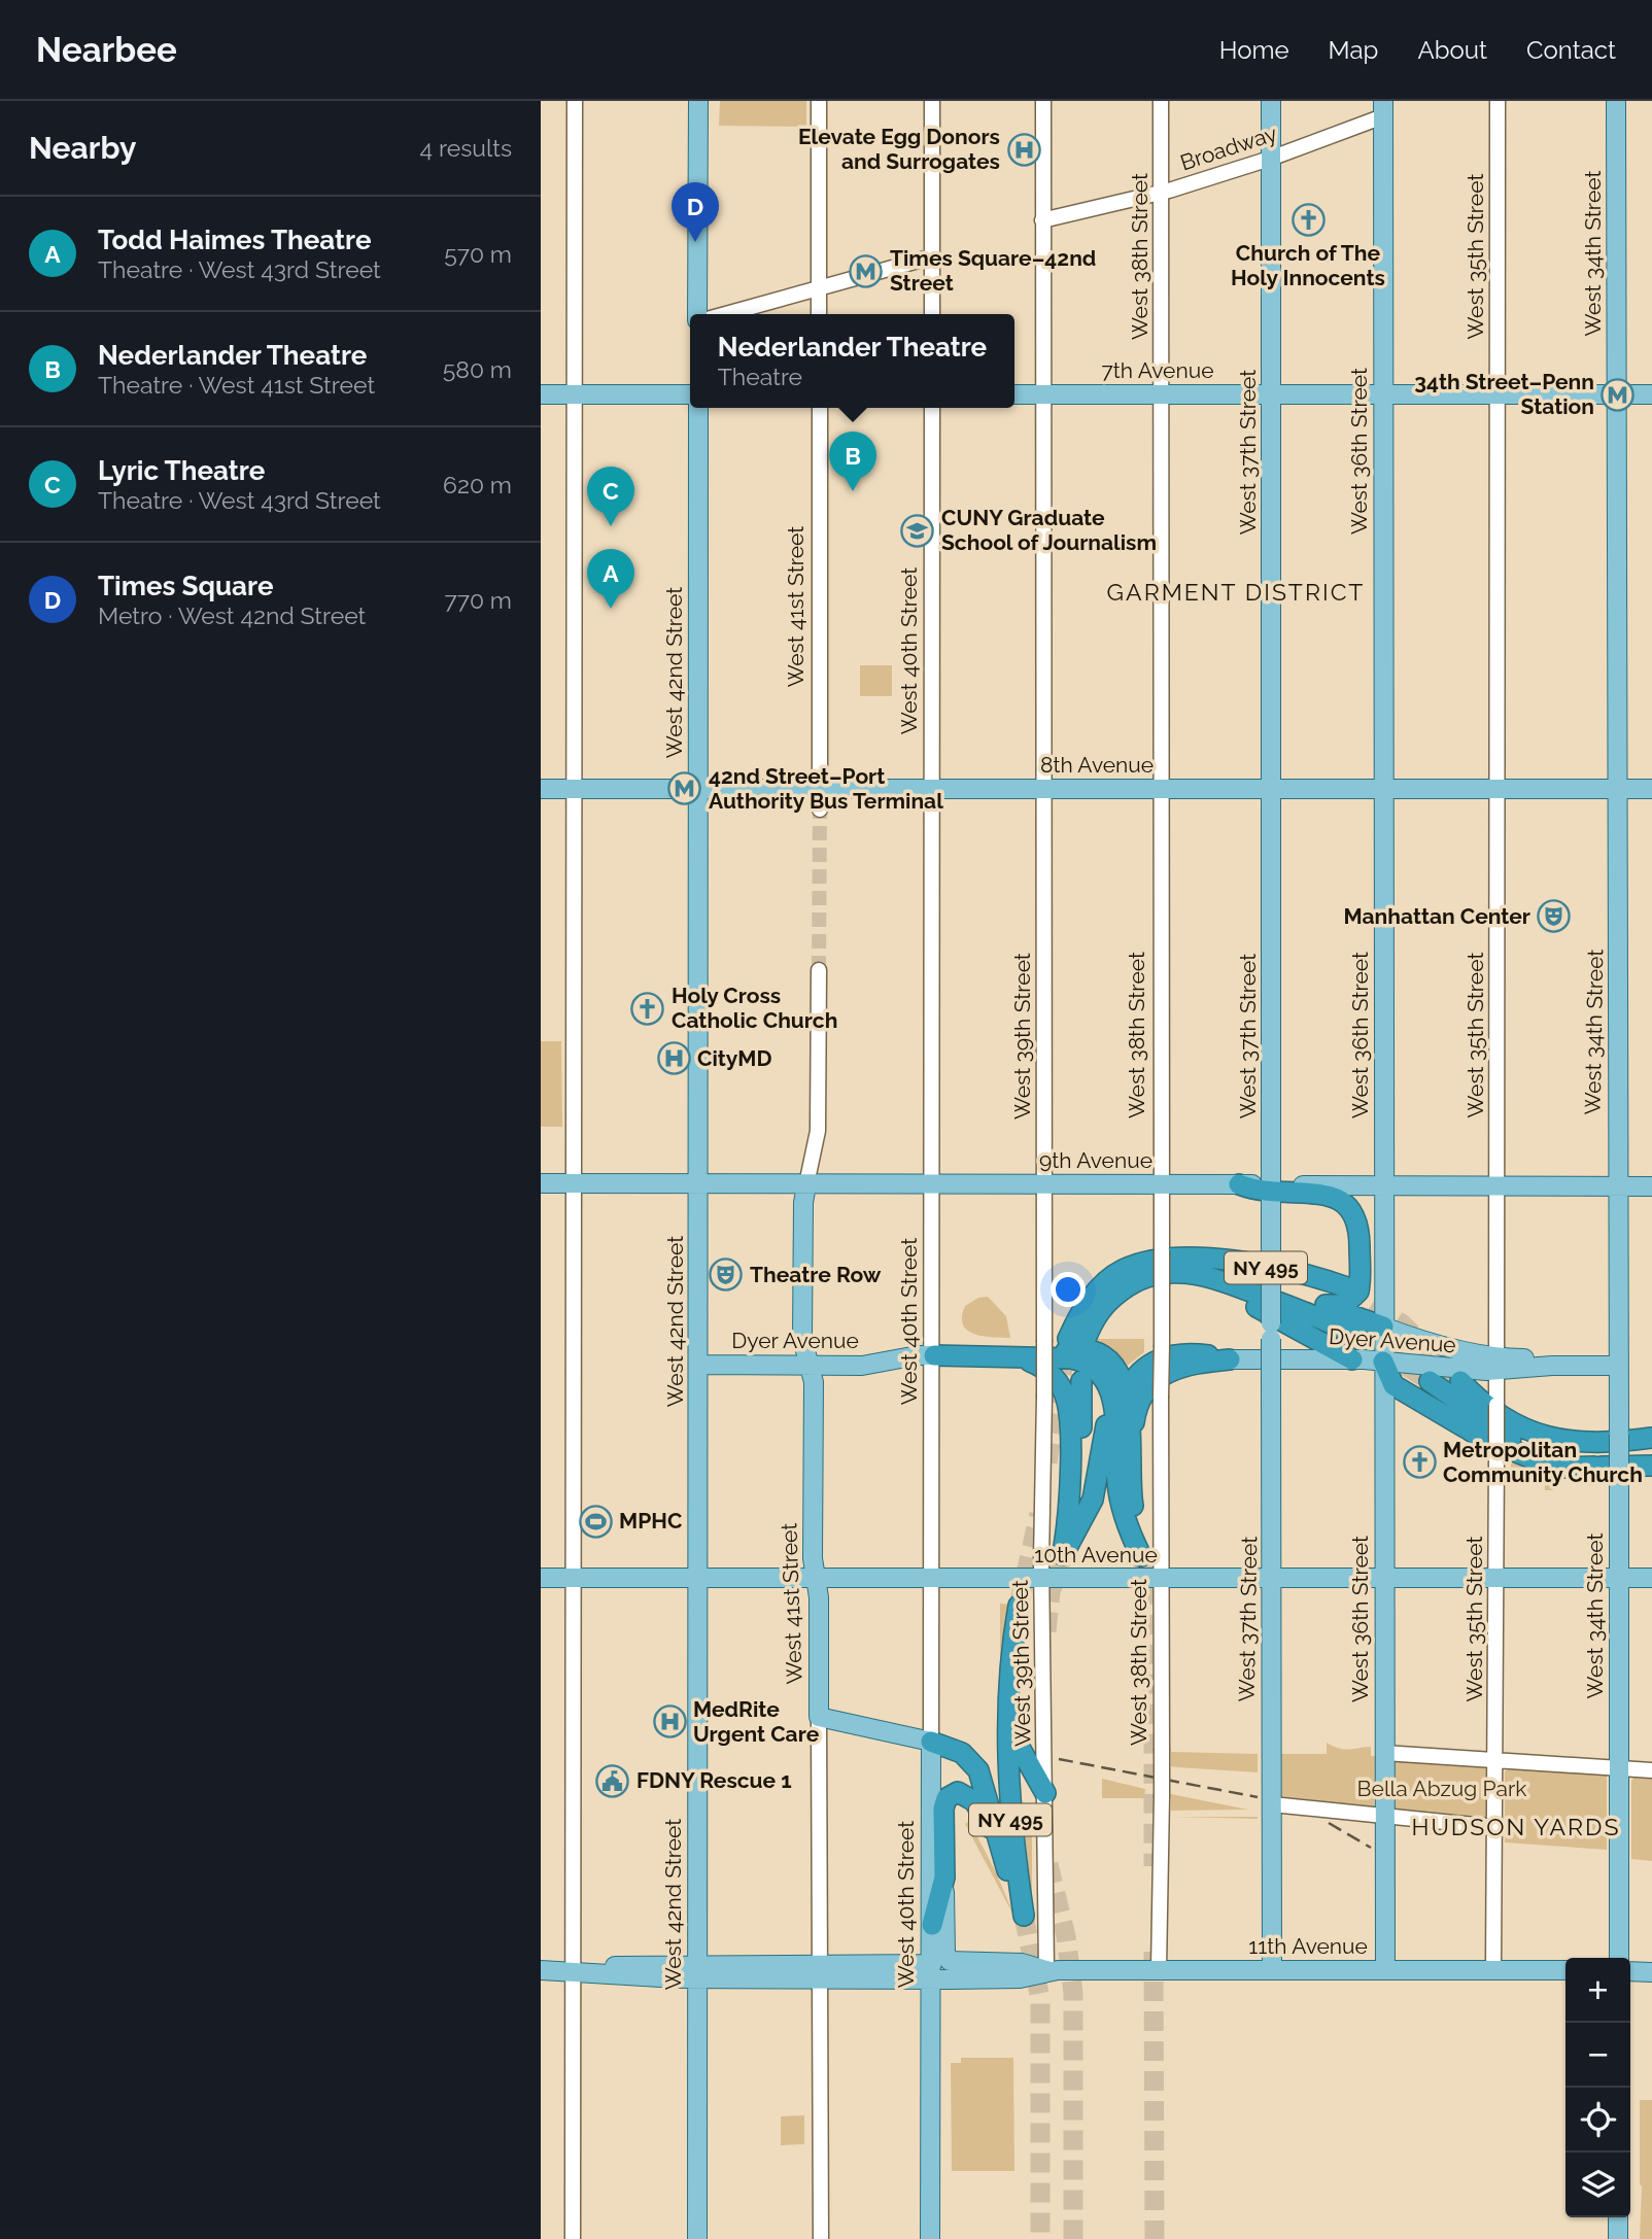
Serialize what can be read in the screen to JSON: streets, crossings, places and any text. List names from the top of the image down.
{
  "streets": {
    "highway": ["NY 495"],
    "main road": [
      "West 34th Street",
      "7th Avenue",
      "West 36th Street",
      "West 37th Street",
      "West 41st Street",
      "West 40th Street",
      "West 42nd Street",
      "8th Avenue",
      "9th Avenue",
      "Dyer Avenue",
      "10th Avenue",
      "11th Avenue"
    ],
    "street": [
      "Broadway",
      "West 38th Street",
      "West 35th Street",
      "West 39th Street"
    ]
  },
  "crossings": [
    ["Broadway", "West 38th Street"],
    ["Broadway", "West 36th Street"],
    ["Broadway", "West 37th Street"],
    ["Broadway", "West 39th Street"],
    ["West 34th Street", "7th Avenue"],
    ["West 34th Street", "8th Avenue"],
    ["West 34th Street", "Dyer Avenue"],
    ["West 34th Street", "10th Avenue"],
    ["West 38th Street", "7th Avenue"],
    ["West 38th Street", "8th Avenue"],
    ["West 38th Street", "9th Avenue"],
    ["West 38th Street", "10th Avenue"],
    ["West 38th Street", "11th Avenue"],
    ["West 35th Street", "7th Avenue"],
    ["West 35th Street", "8th Avenue"],
    ["West 35th Street", "Dyer Avenue"],
    ["West 35th Street", "10th Avenue"],
    ["West 35th Street", "11th Avenue"],
    ["7th Avenue", "West 36th Street"],
    ["7th Avenue", "West 37th Street"],
    ["7th Avenue", "West 39th Street"],
    ["West 36th Street", "8th Avenue"],
    ["West 36th Street", "Dyer Avenue"],
    ["West 36th Street", "10th Avenue"],
    ["West 36th Street", "11th Avenue"],
    ["West 37th Street", "8th Avenue"],
    ["West 37th Street", "10th Avenue"],
    ["West 37th Street", "11th Avenue"],
    ["West 41st Street", "8th Avenue"],
    ["West 41st Street", "9th Avenue"],
    ["West 41st Street", "Dyer Avenue"],
    ["West 41st Street", "10th Avenue"],
    ["West 41st Street", "11th Avenue"],
    ["West 40th Street", "8th Avenue"],
    ["West 40th Street", "9th Avenue"],
    ["West 40th Street", "Dyer Avenue"],
    ["West 40th Street", "10th Avenue"],
    ["West 40th Street", "11th Avenue"],
    ["West 42nd Street", "8th Avenue"],
    ["West 42nd Street", "9th Avenue"],
    ["West 42nd Street", "Dyer Avenue"],
    ["West 42nd Street", "10th Avenue"],
    ["West 42nd Street", "11th Avenue"],
    ["8th Avenue", "West 39th Street"],
    ["West 39th Street", "9th Avenue"],
    ["West 39th Street", "10th Avenue"],
    ["West 39th Street", "11th Avenue"]
  ],
  "districts": ["GARMENT DISTRICT", "HUDSON YARDS"],
  "parks": ["Bella Abzug Park"],
  "places": {
    "hospital": ["Elevate Egg Donors and Surrogates", "CityMD", "MedRite Urgent Care"],
    "church": ["Church of The Holy Innocents", "Holy Cross Catholic Church", "Metropolitan Community Church"],
    "metro station": ["Times Square–42nd Street", "34th Street–Penn Station", "42nd Street–Port Authority Bus Terminal"],
    "school or university": ["CUNY Graduate School of Journalism"],
    "theatre": ["Manhattan Center", "Theatre Row"],
    "sports": ["MPHC"],
    "public building": ["FDNY Rescue 1"]
  },
  "page": {
    "header": "Nearbee",
    "nav": [
      "Home",
      "Map",
      "About",
      "Contact"
    ],
    "heading": ["Nearby", "4 results"],
    "pins": [
      "D",
      "B",
      "C",
      "A"
    ],
    "list": [
      {
        "mark": "A",
        "name": "Todd Haimes Theatre",
        "note": "Theatre · West 43rd Street",
        "value": "570 m"
      },
      {
        "mark": "B",
        "name": "Nederlander Theatre",
        "note": "Theatre · West 41st Street",
        "value": "580 m"
      },
      {
        "mark": "C",
        "name": "Lyric Theatre",
        "note": "Theatre · West 43rd Street",
        "value": "620 m"
      },
      {
        "mark": "D",
        "name": "Times Square",
        "note": "Metro · West 42nd Street",
        "value": "770 m"
      }
    ],
    "popup": ["Nederlander Theatre", "Theatre"],
    "map_buttons": ["+", "−"]
  }
}
